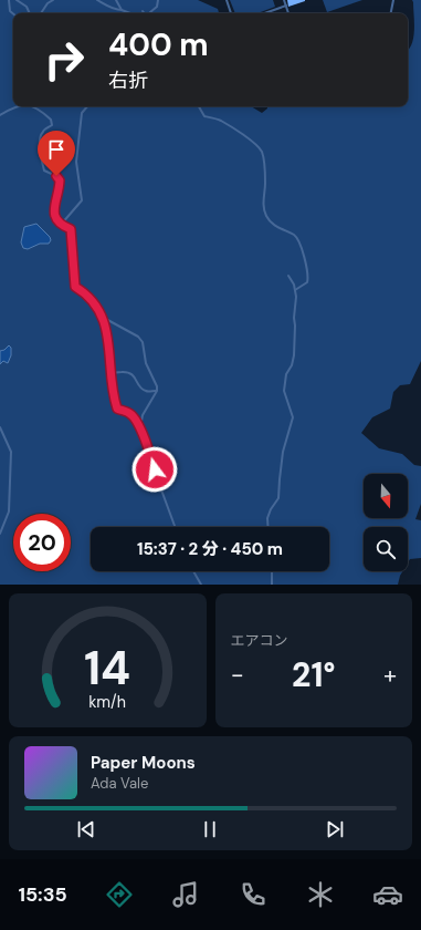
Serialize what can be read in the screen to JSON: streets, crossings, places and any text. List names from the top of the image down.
{
  "north": "bottom",
  "page": {
    "turn": ["400 m", "右折"],
    "limit": "20",
    "trip": "15:37 · 2 分 · 450 m",
    "tile": "エアコン",
    "heat": ["−", "21°", "+"],
    "song": ["Paper Moons", "Ada Vale"],
    "tabs": "15:35",
    "gauge": ["14", "km/h"]
  }
}
